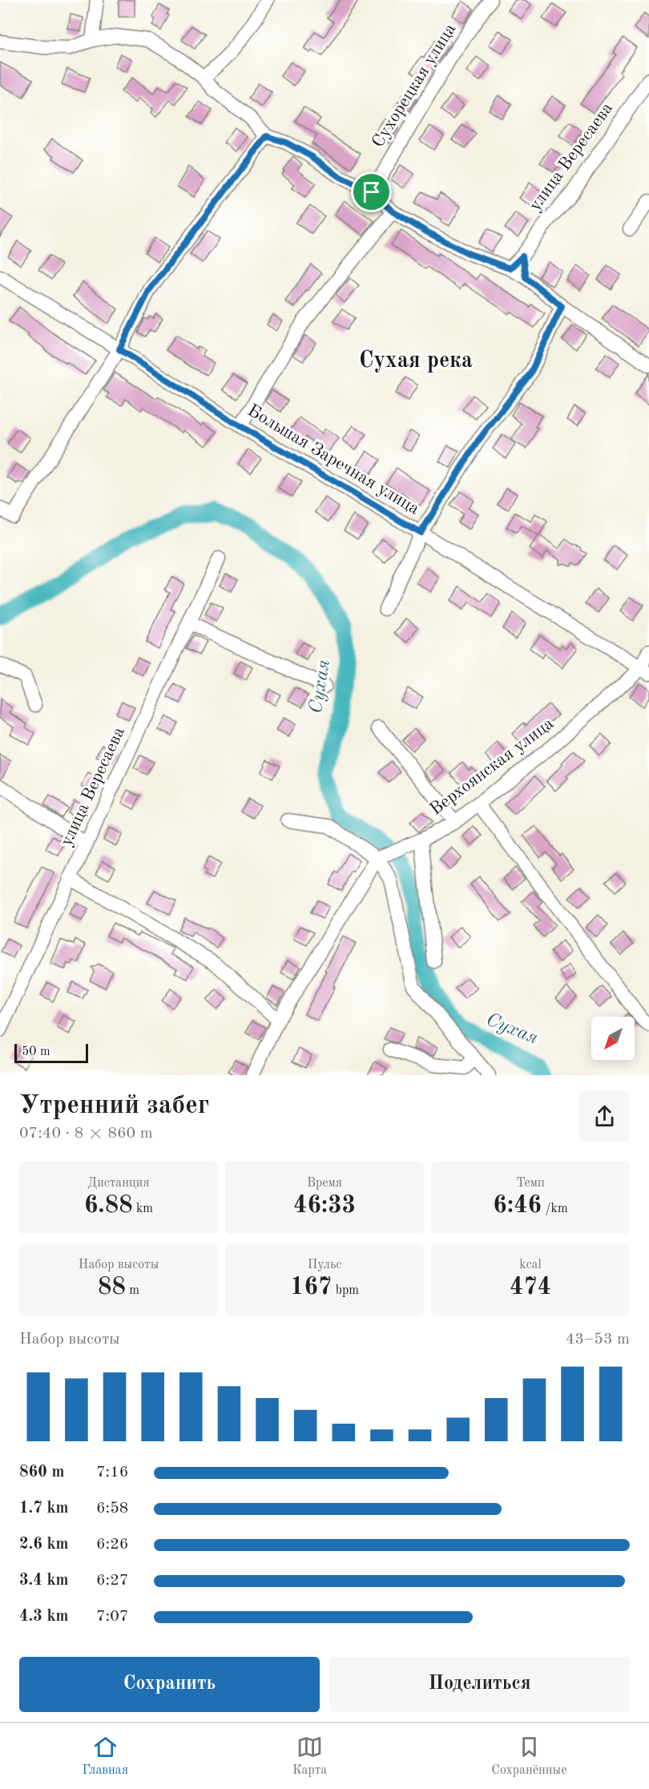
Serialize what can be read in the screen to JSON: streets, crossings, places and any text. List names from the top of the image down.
{
  "streets": {
    "street": [
      "Сухорецкая улица",
      "улица Вересаева",
      "Большая Заречная улица",
      "Верхоянская улица"
    ]
  },
  "crossings": [
    ["Большая Заречная улица", "Верхоянская улица"]
  ],
  "districts": ["Сухая река"],
  "water": ["Сухая"],
  "scale_bar": "50 m",
  "north": "bottom left",
  "page": {
    "scale": "50 m",
    "heading": ["Утренний забег", "07:40 · 8 × 860 m"],
    "stats": [
      ["Дистанция", "6.88 km"],
      ["Время", "46:33"],
      ["Темп", "6:46 /km"],
      ["Набор высоты", "88 m"],
      ["Пульс", "167 bpm"],
      ["kcal", "474"]
    ],
    "chart": ["Набор высоты", "43–53 m"],
    "list": [
      {
        "name": "860 m",
        "note": "7:16"
      },
      {
        "name": "1.7 km",
        "note": "6:58"
      },
      {
        "name": "2.6 km",
        "note": "6:26"
      },
      {
        "name": "3.4 km",
        "note": "6:27"
      },
      {
        "name": "4.3 km",
        "note": "7:07"
      }
    ],
    "buttons": ["Сохранить", "Поделиться"],
    "tabs": ["Главная", "Карта", "Сохранённые"]
  }
}
